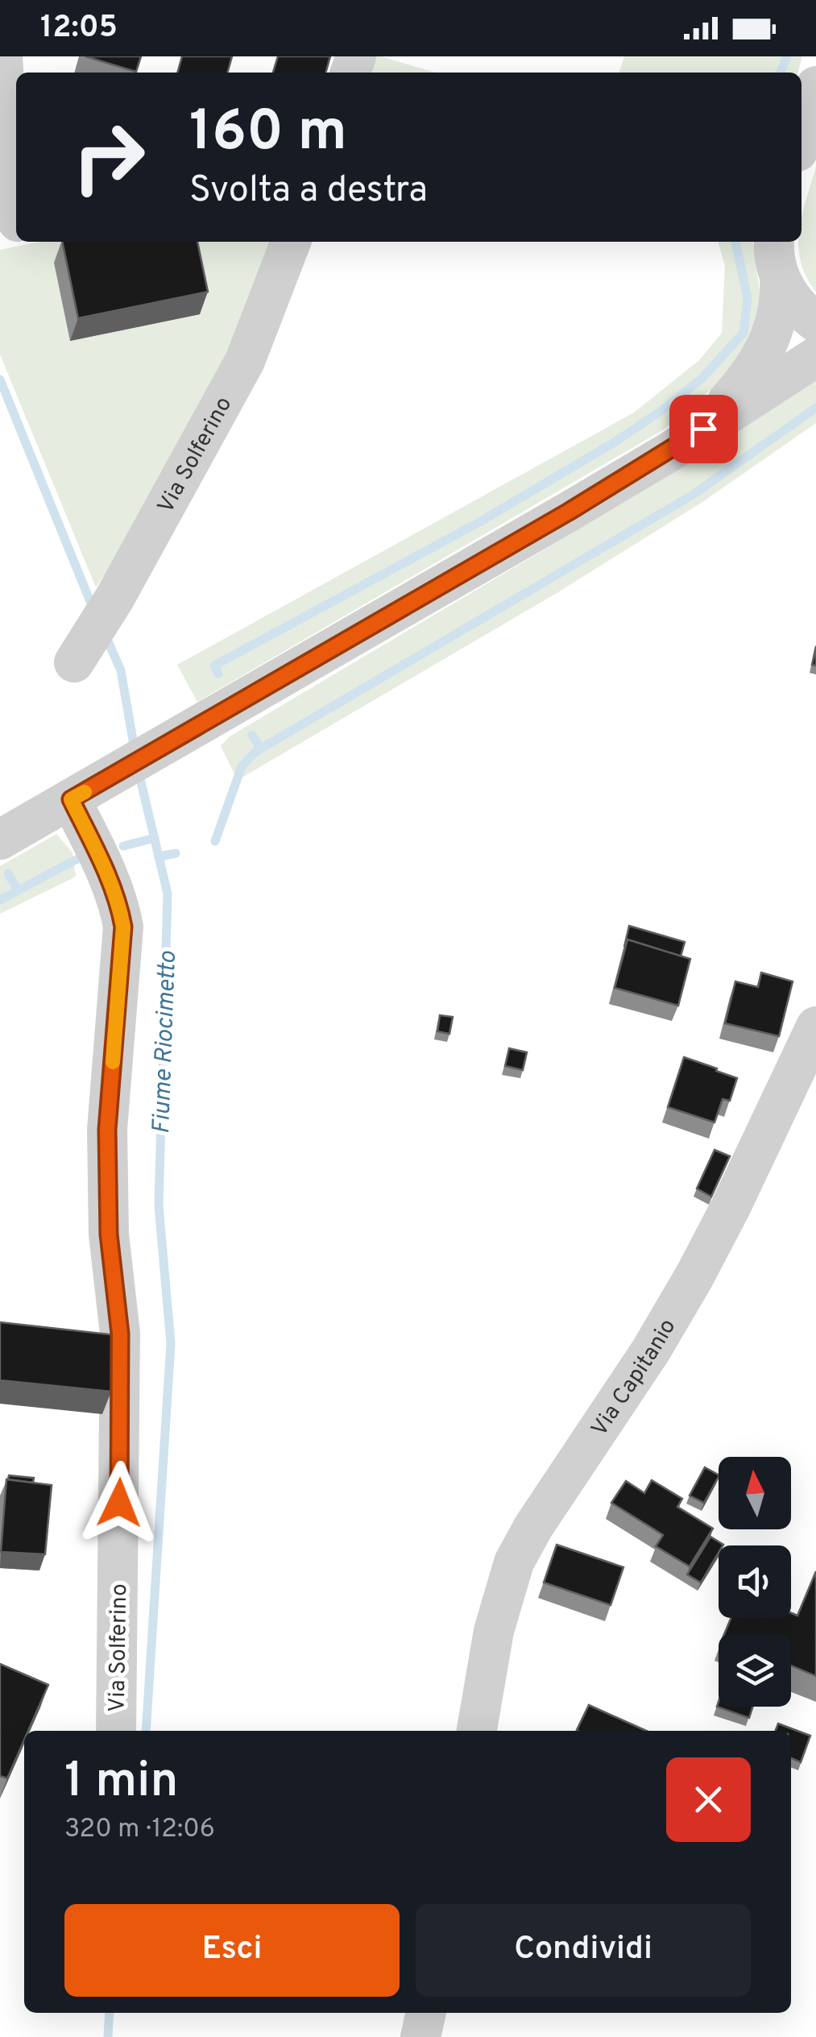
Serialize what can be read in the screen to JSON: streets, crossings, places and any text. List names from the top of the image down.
{
  "streets": {
    "street": ["Via Solferino", "Via Capitanio"]
  },
  "water": ["Fiume Riocimetto"],
  "north": "top",
  "page": {
    "status": "12:05",
    "turn": ["160 m", "Svolta a destra"],
    "heading": ["1 min", "320 m · 12:06"],
    "buttons": ["Esci", "Condividi"]
  }
}
